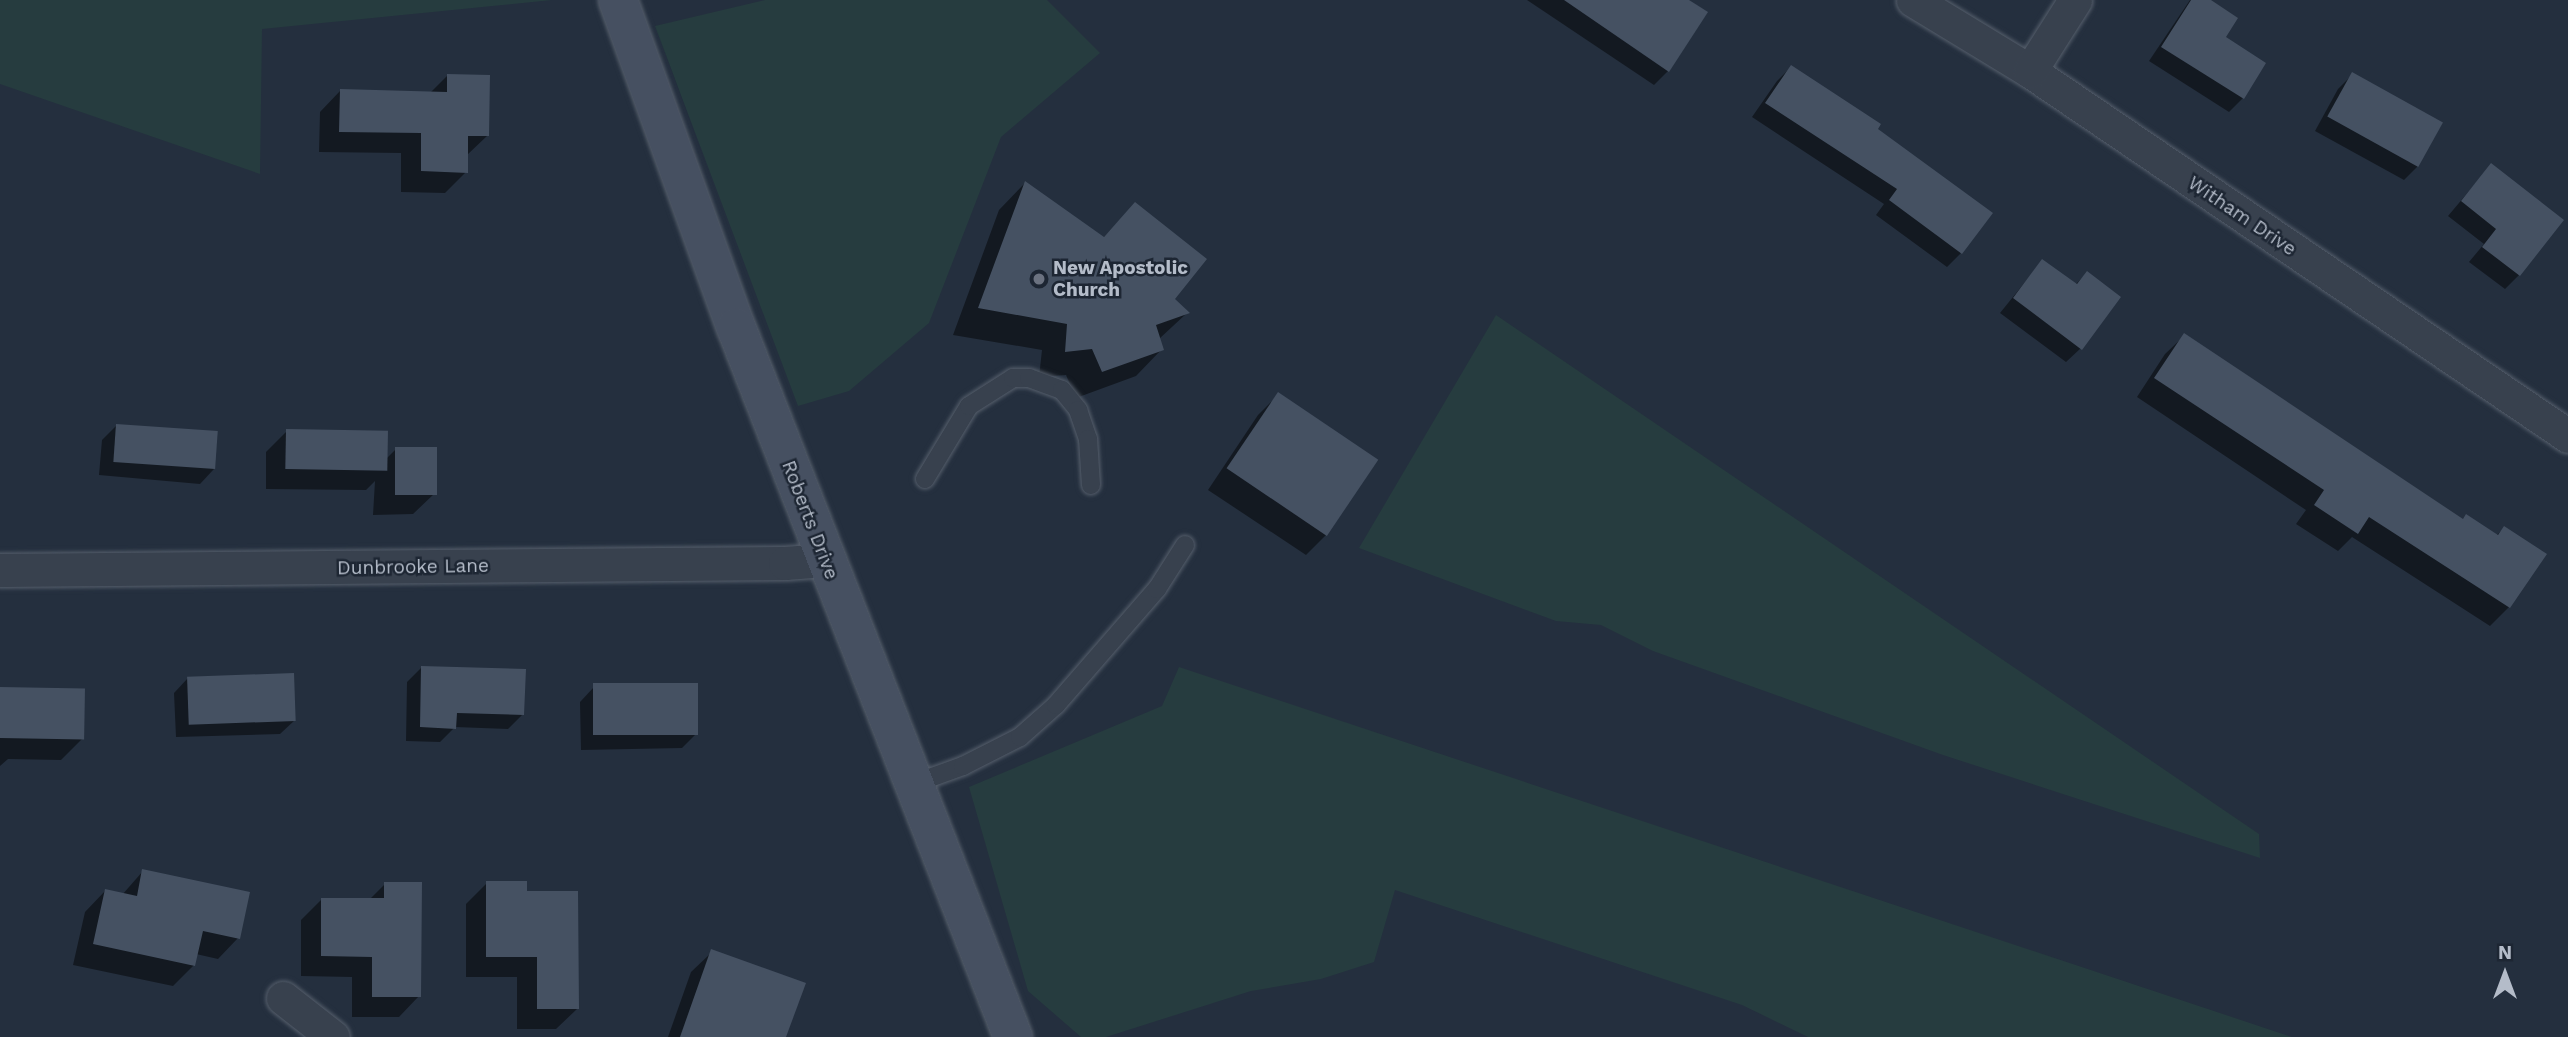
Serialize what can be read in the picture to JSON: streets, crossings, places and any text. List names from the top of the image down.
{
  "streets": {
    "street": ["Witham Drive", "Roberts Drive", "Dunbrooke Lane"]
  },
  "crossings": [
    ["Roberts Drive", "Dunbrooke Lane"]
  ],
  "places": ["New Apostolic Church"],
  "north": "top"
}
